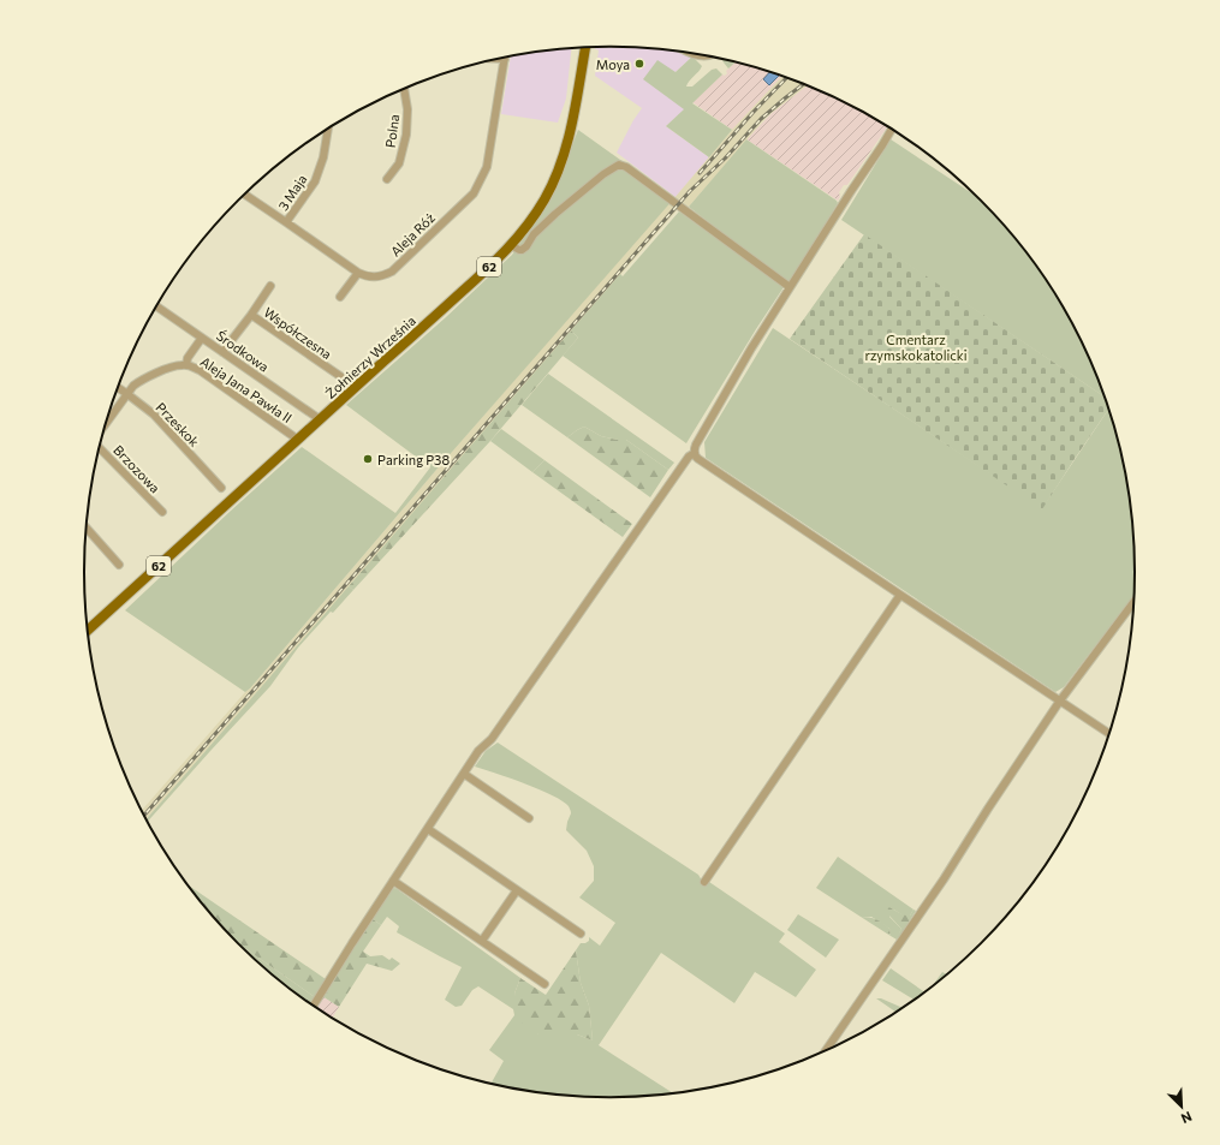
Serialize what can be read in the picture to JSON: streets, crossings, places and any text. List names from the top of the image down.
{
  "streets": {
    "main road": ["62", "Żołnierzy Września"],
    "street": [
      "Polna",
      "3 Maja",
      "Aleja Róż",
      "Współczesna",
      "Środkowa",
      "Aleja Jana Pawła II",
      "Przeskok",
      "Brzozowa"
    ]
  },
  "crossings": [
    ["3 Maja", "Aleja Róż"],
    ["Współczesna", "Środkowa"],
    ["Współczesna", "Żołnierzy Września"],
    ["Środkowa", "Żołnierzy Września"],
    ["Żołnierzy Września", "Aleja Jana Pawła II"],
    ["Aleja Jana Pawła II", "Przeskok"]
  ],
  "parks": ["Cmentarz rzymskokatolicki"],
  "places": ["Moya", "Parking P38"],
  "north": "bottom right"
}
